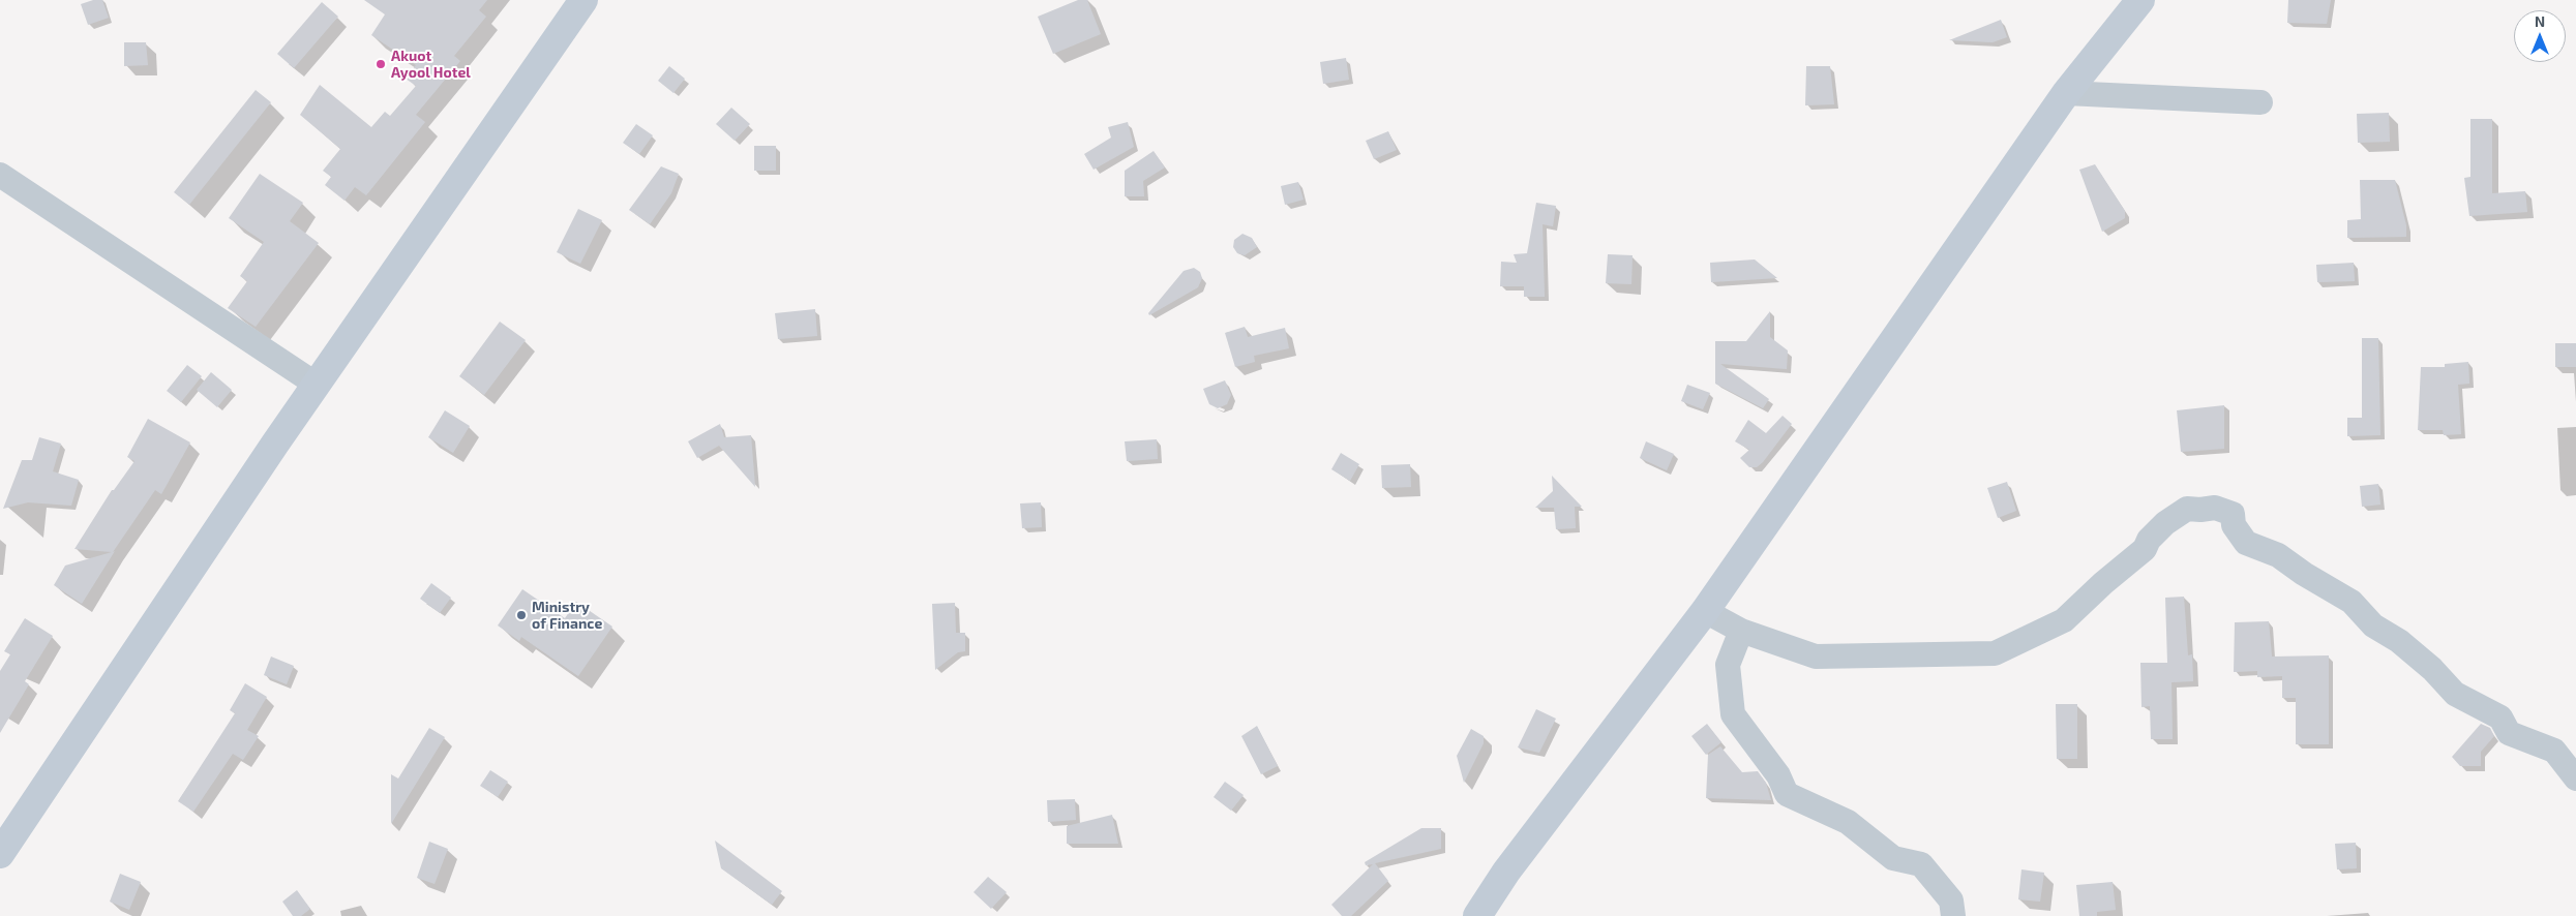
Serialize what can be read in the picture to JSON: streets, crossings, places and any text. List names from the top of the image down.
{
  "places": ["Akuot Ayool Hotel", "Ministry of Finance"],
  "north": "top"
}
